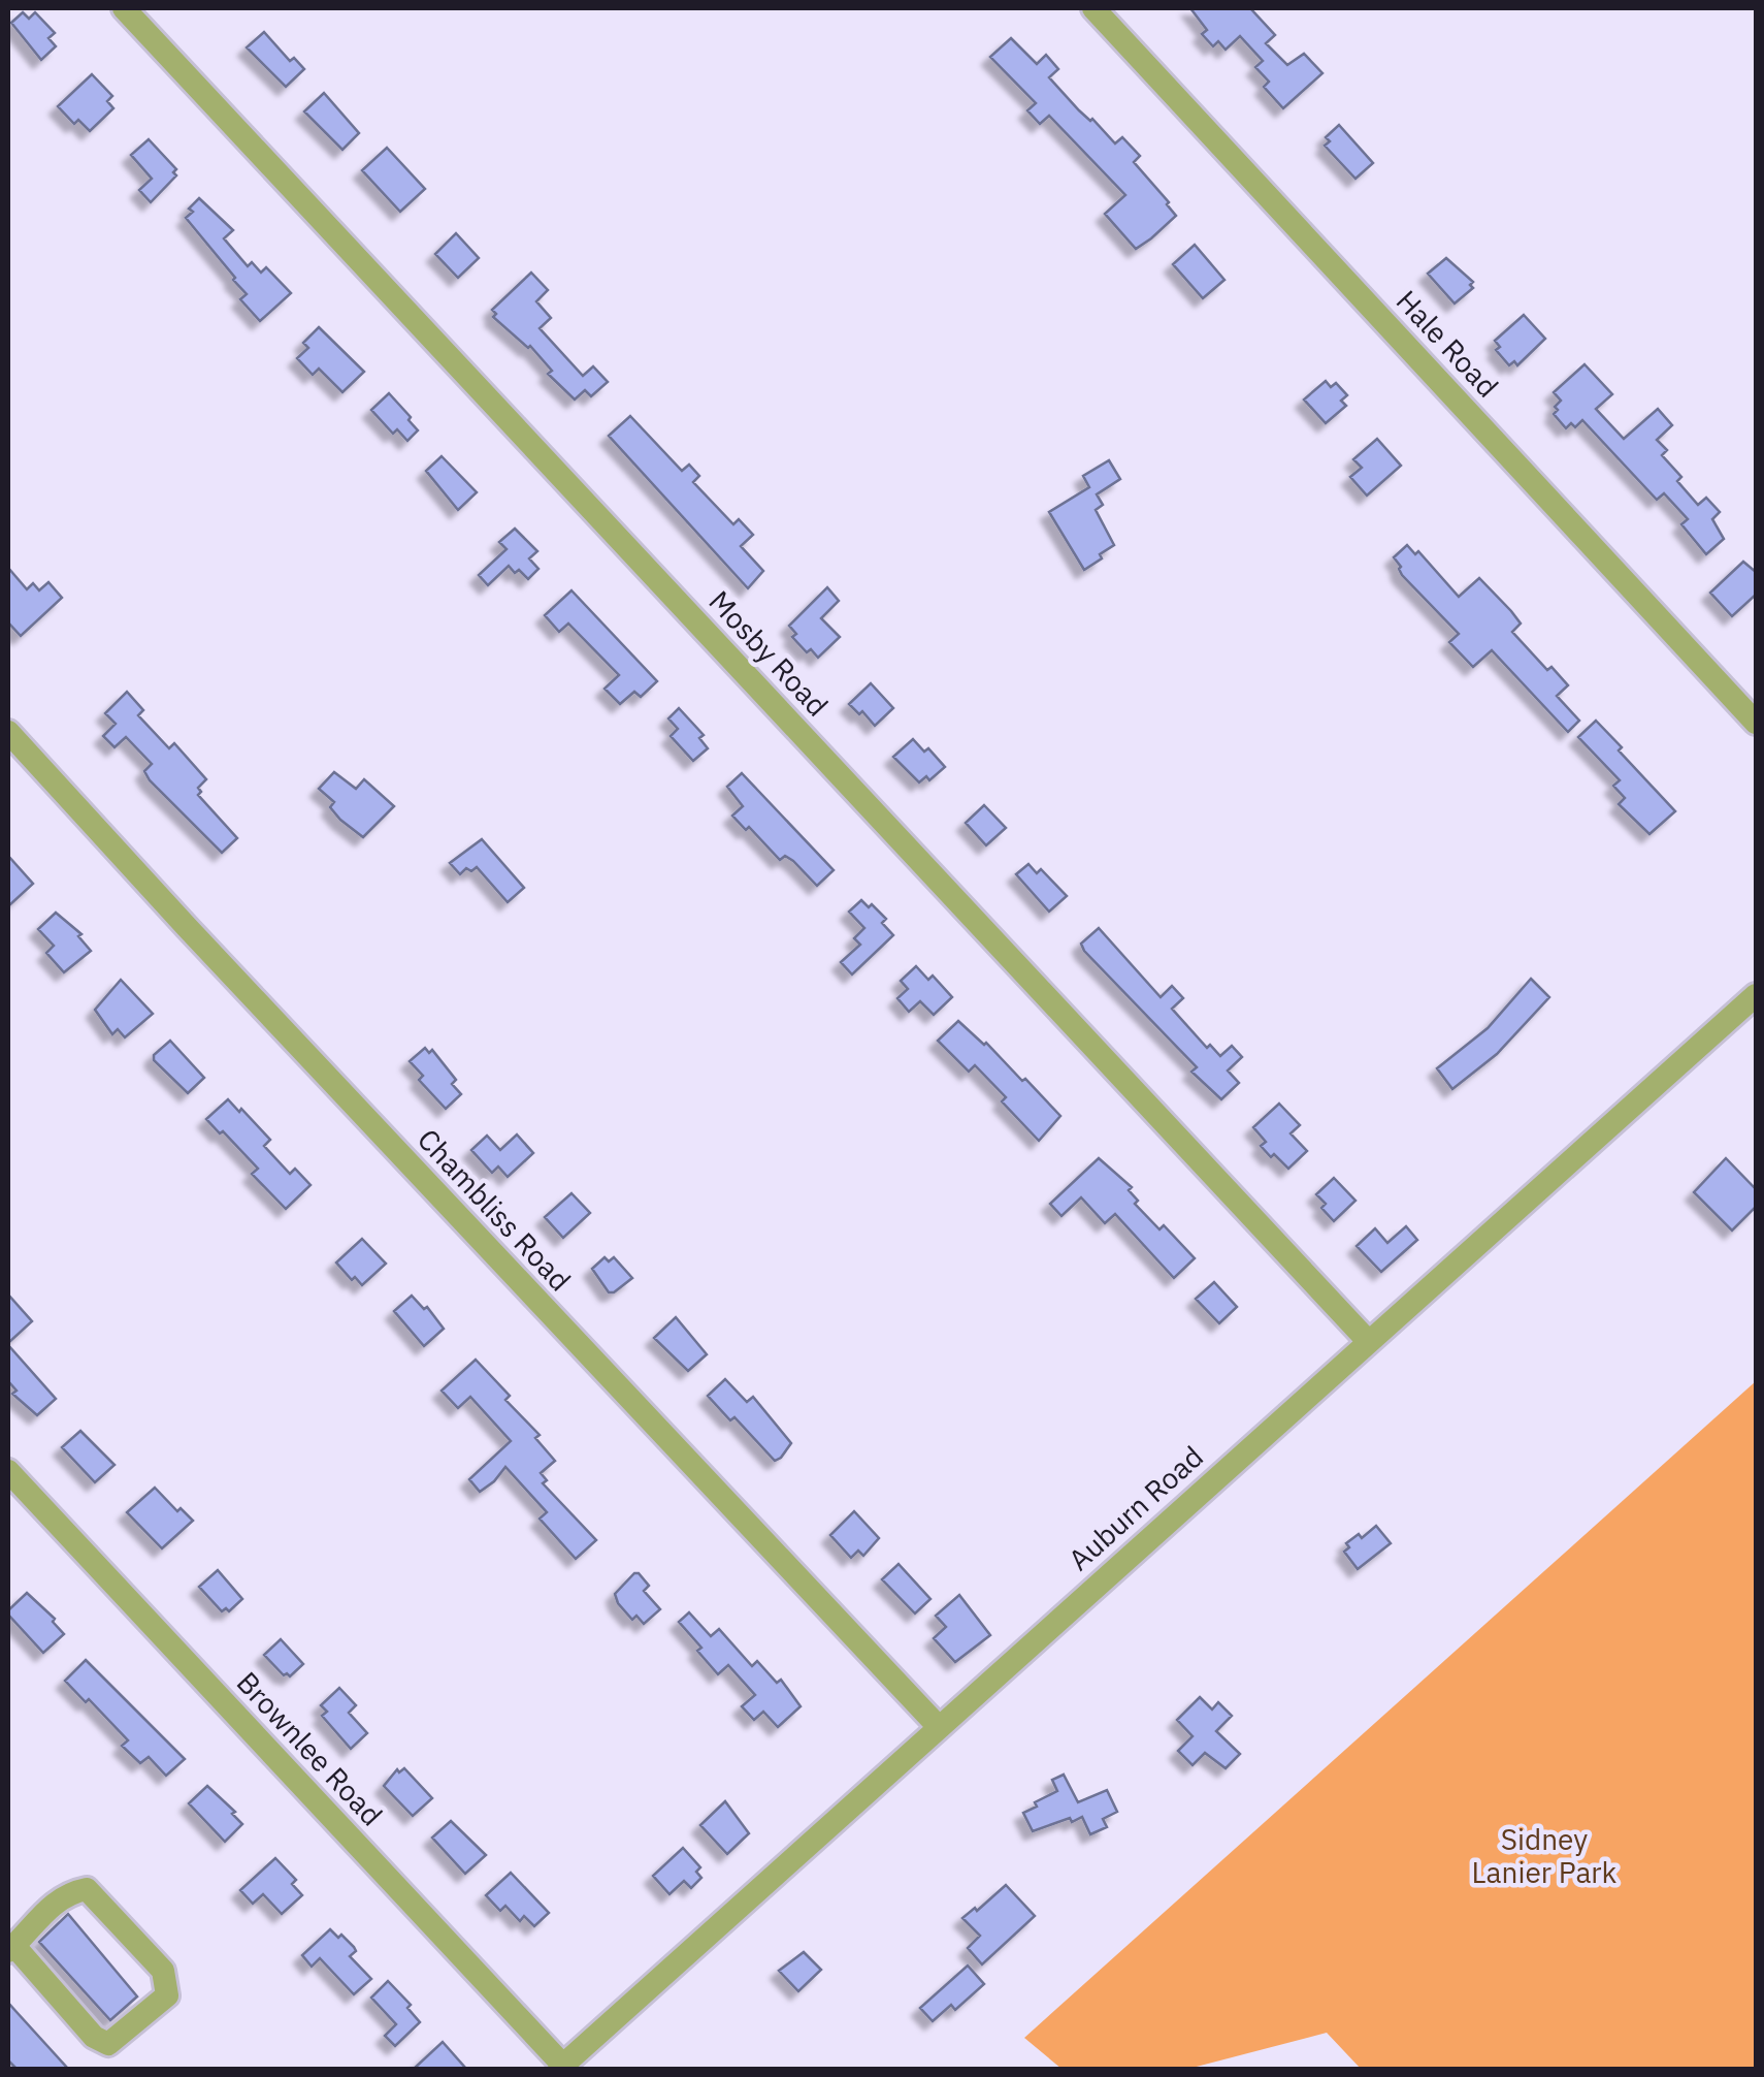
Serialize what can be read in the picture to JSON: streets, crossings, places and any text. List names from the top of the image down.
{
  "streets": {
    "street": [
      "Hale Road",
      "Mosby Road",
      "Chambliss Road",
      "Auburn Road",
      "Brownlee Road"
    ]
  },
  "crossings": [
    ["Mosby Road", "Auburn Road"],
    ["Chambliss Road", "Auburn Road"],
    ["Auburn Road", "Brownlee Road"]
  ],
  "parks": ["Sidney Lanier Park"]
}
